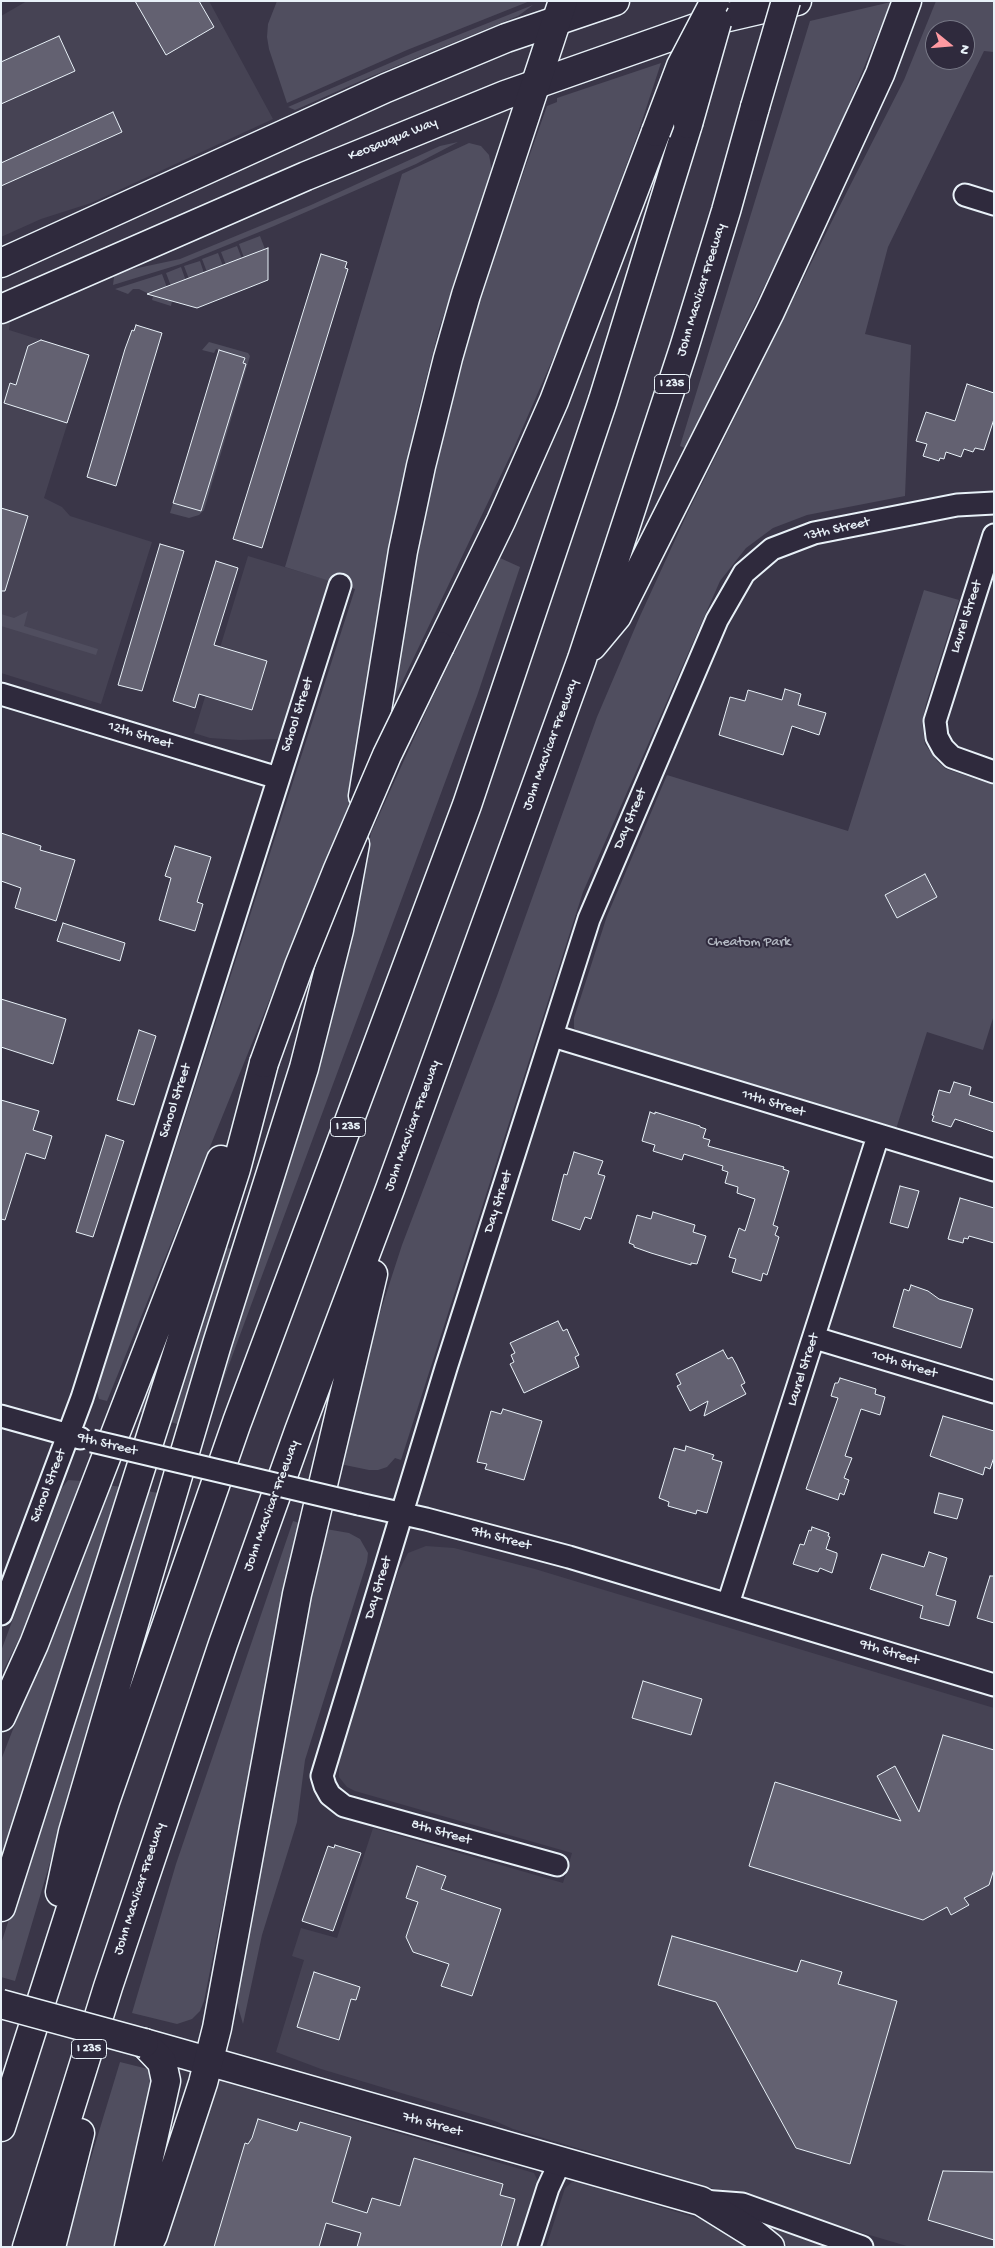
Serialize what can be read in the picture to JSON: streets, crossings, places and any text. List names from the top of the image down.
{
  "streets": {
    "main road": [
      "Keosauqua Way",
      "John MacVicar Freeway",
      "I 235",
      "7th Street"
    ],
    "street": [
      "13th Street",
      "Laurel Street",
      "School Street",
      "12th Street",
      "Day Street",
      "11th Street",
      "10th Street",
      "9th Street",
      "8th Street"
    ]
  },
  "crossings": [
    ["13th Street", "Day Street"],
    ["Laurel Street", "11th Street"],
    ["Laurel Street", "10th Street"],
    ["Laurel Street", "9th Street"],
    ["School Street", "12th Street"],
    ["School Street", "9th Street"],
    ["Day Street", "11th Street"],
    ["Day Street", "9th Street"],
    ["Day Street", "8th Street"]
  ],
  "parks": ["Cheatom Park"],
  "north": "right"
}
